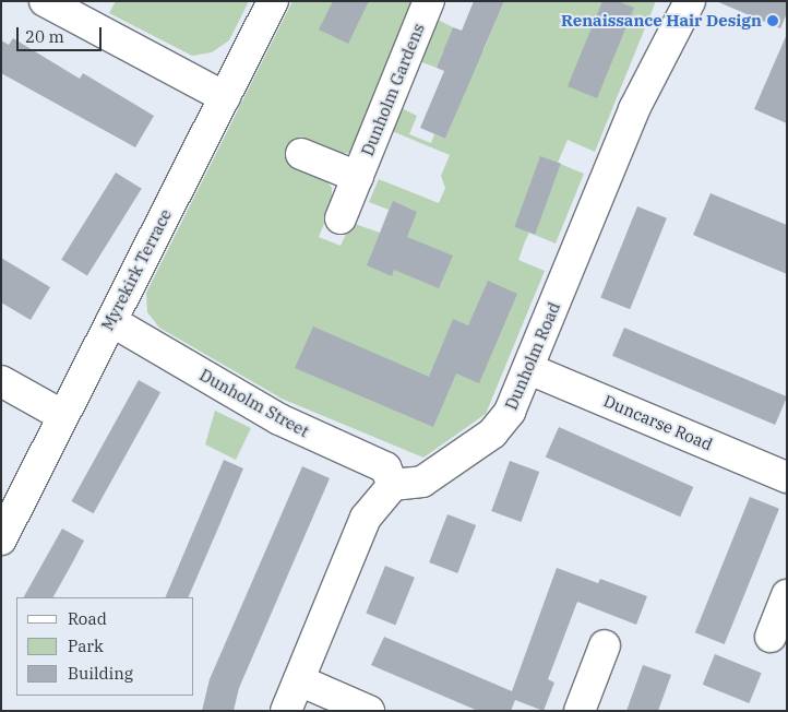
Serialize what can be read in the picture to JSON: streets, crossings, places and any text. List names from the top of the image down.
{
  "streets": {
    "street": [
      "Dunholm Gardens",
      "Myrekirk Terrace",
      "Dunholm Road",
      "Dunholm Street",
      "Duncarse Road"
    ]
  },
  "crossings": [
    ["Myrekirk Terrace", "Dunholm Street"],
    ["Dunholm Road", "Dunholm Street"],
    ["Dunholm Road", "Duncarse Road"]
  ],
  "places": ["Renaissance Hair Design"],
  "legend": ["Road", "Park", "Building"],
  "scale_bar": "20 m"
}
